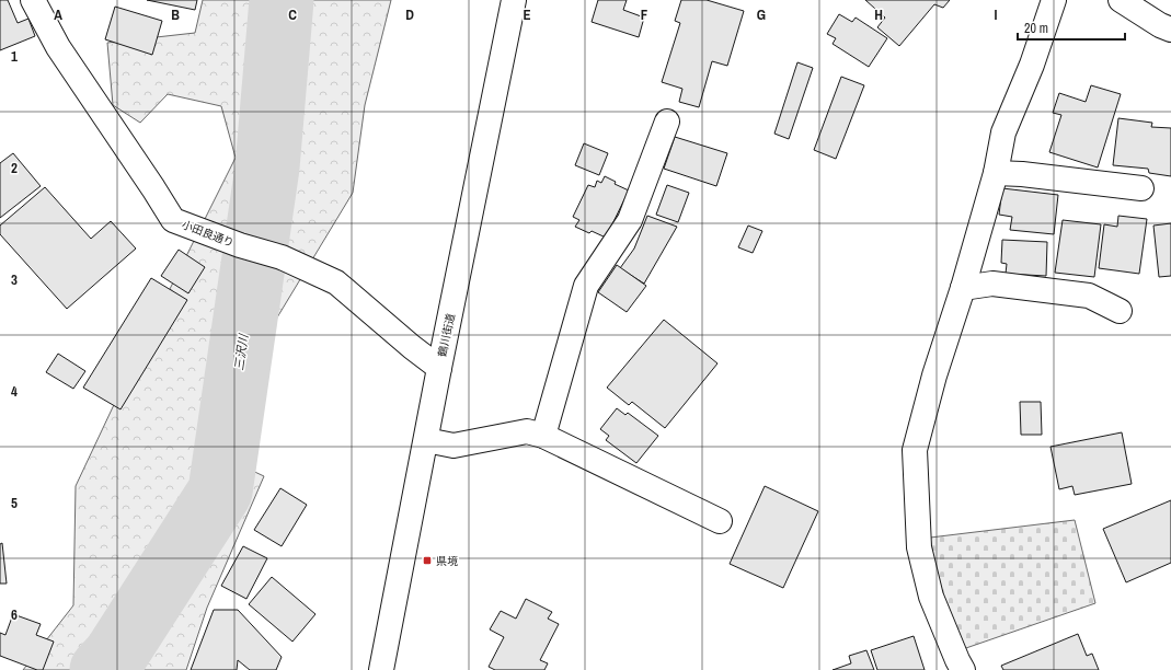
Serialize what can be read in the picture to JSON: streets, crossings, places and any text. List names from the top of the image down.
{
  "streets": {
    "street": ["小田良通り", "鶴川街道"]
  },
  "crossings": [
    ["小田良通り", "鶴川街道"]
  ],
  "water": ["三沢川"],
  "places": {
    "transit": ["県境"]
  },
  "scale_bar": "20 m",
  "grid": {
    "columns": [
      "A",
      "B",
      "C",
      "D",
      "E",
      "F",
      "G",
      "H",
      "I"
    ],
    "rows": [
      "1",
      "2",
      "3",
      "4",
      "5",
      "6"
    ]
  }
}
